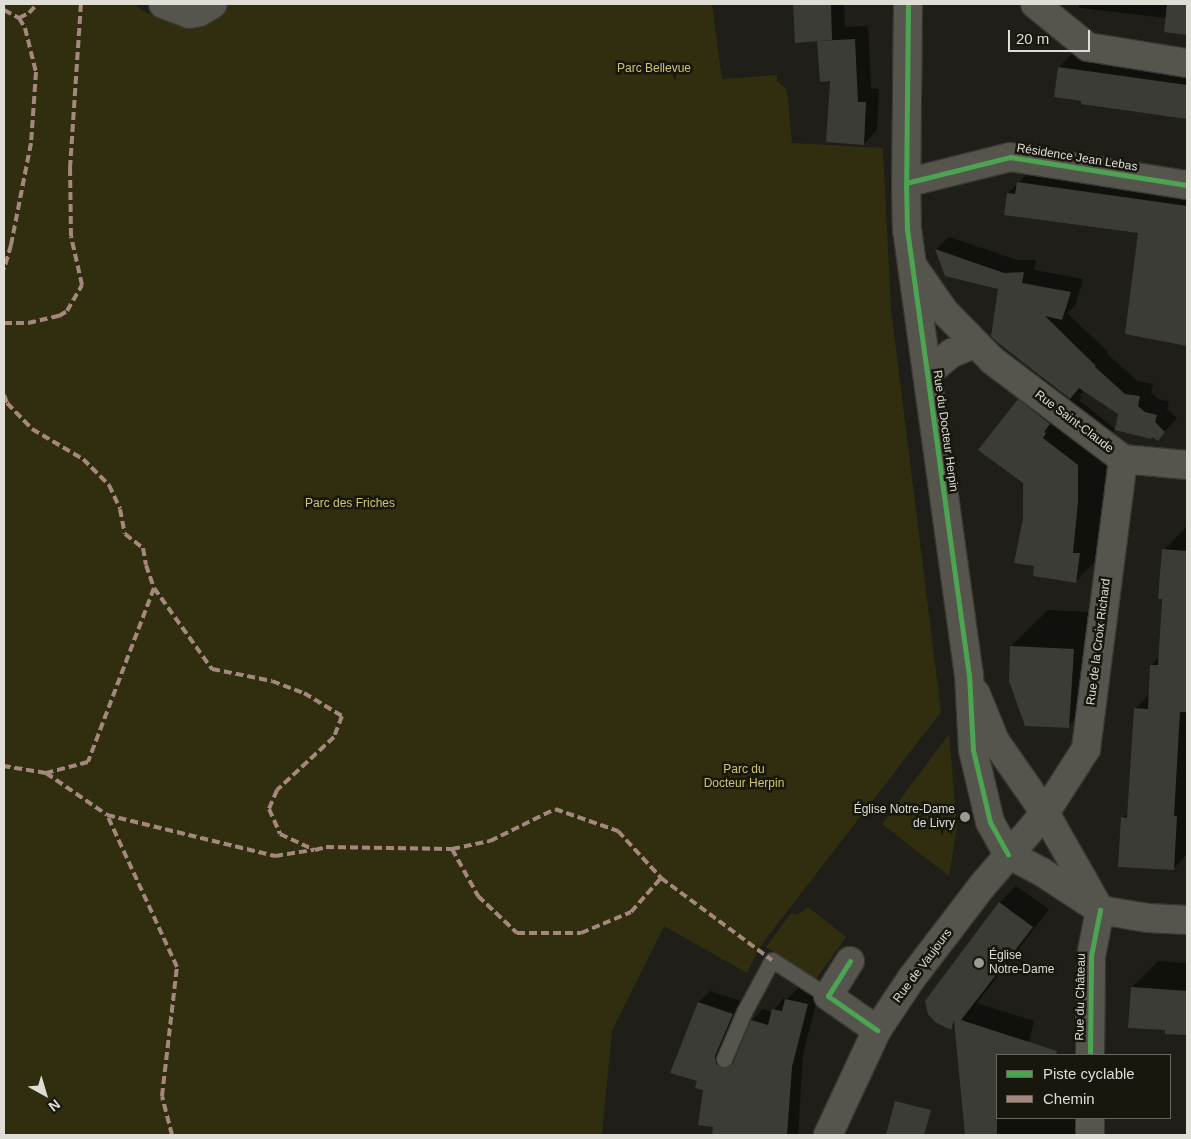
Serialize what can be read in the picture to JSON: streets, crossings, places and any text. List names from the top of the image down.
{
  "streets": {
    "street": [
      "Résidence Jean Lebas",
      "Rue Saint-Claude",
      "Rue du Docteur Herpin",
      "Rue de la Croix Richard",
      "Rue de Vaujours",
      "Rue du Château"
    ]
  },
  "crossings": [
    ["Résidence Jean Lebas", "Rue du Docteur Herpin"],
    ["Rue Saint-Claude", "Rue du Docteur Herpin"],
    ["Rue Saint-Claude", "Rue de la Croix Richard"],
    ["Rue du Docteur Herpin", "Rue de la Croix Richard"],
    ["Rue du Docteur Herpin", "Rue de Vaujours"],
    ["Rue du Docteur Herpin", "Rue du Château"],
    ["Rue de la Croix Richard", "Rue de Vaujours"]
  ],
  "parks": ["Parc Bellevue", "Parc des Friches", "Parc du Docteur Herpin"],
  "places": ["Église Notre-Dame de Livry", "Église Notre-Dame"],
  "legend": ["Piste cyclable", "Chemin"],
  "scale_bar": "20 m",
  "north": "bottom right"
}
